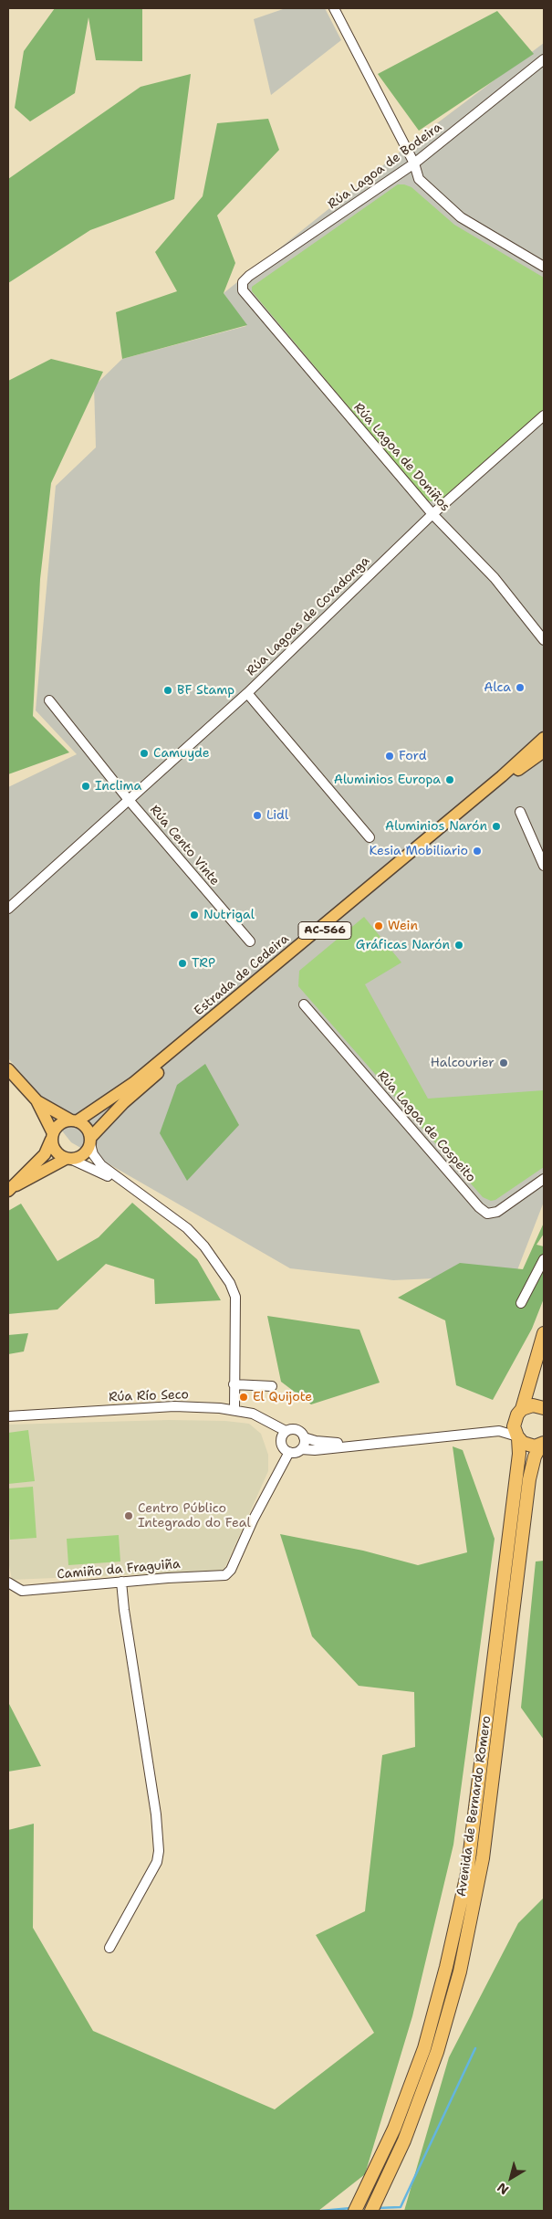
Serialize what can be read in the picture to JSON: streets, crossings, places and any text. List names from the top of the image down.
{
  "streets": {
    "highway": ["Avenida de Bernardo Romero"],
    "main road": ["AC-566", "Estrada de Cedeira"],
    "street": [
      "Rúa Lagoa de Bodeira",
      "Rúa Lagoa de Doniños",
      "Rúa Lagoas de Covadonga",
      "Rúa Cento Vinte",
      "Rúa Lagoa de Cospeito",
      "Rúa Río Seco",
      "Camiño da Fraguiña"
    ]
  },
  "crossings": [
    ["Rúa Lagoa de Bodeira", "Rúa Lagoa de Doniños"],
    ["Rúa Lagoa de Doniños", "Rúa Lagoas de Covadonga"],
    ["Rúa Lagoas de Covadonga", "Rúa Cento Vinte"],
    ["Rúa Río Seco", "Camiño da Fraguiña"]
  ],
  "places": [
    "Alca",
    "BF Stamp",
    "Camuyde",
    "Ford",
    "Aluminios Europa",
    "Inclima",
    "Lidl",
    "Aluminios Narón",
    "Kesia Mobiliario",
    "Nutrigal",
    "Wein",
    "Gráficas Narón",
    "TRP",
    "Halcourier",
    "El Quijote",
    "Centro Público Integrado do Feal"
  ],
  "north": "bottom left"
}
